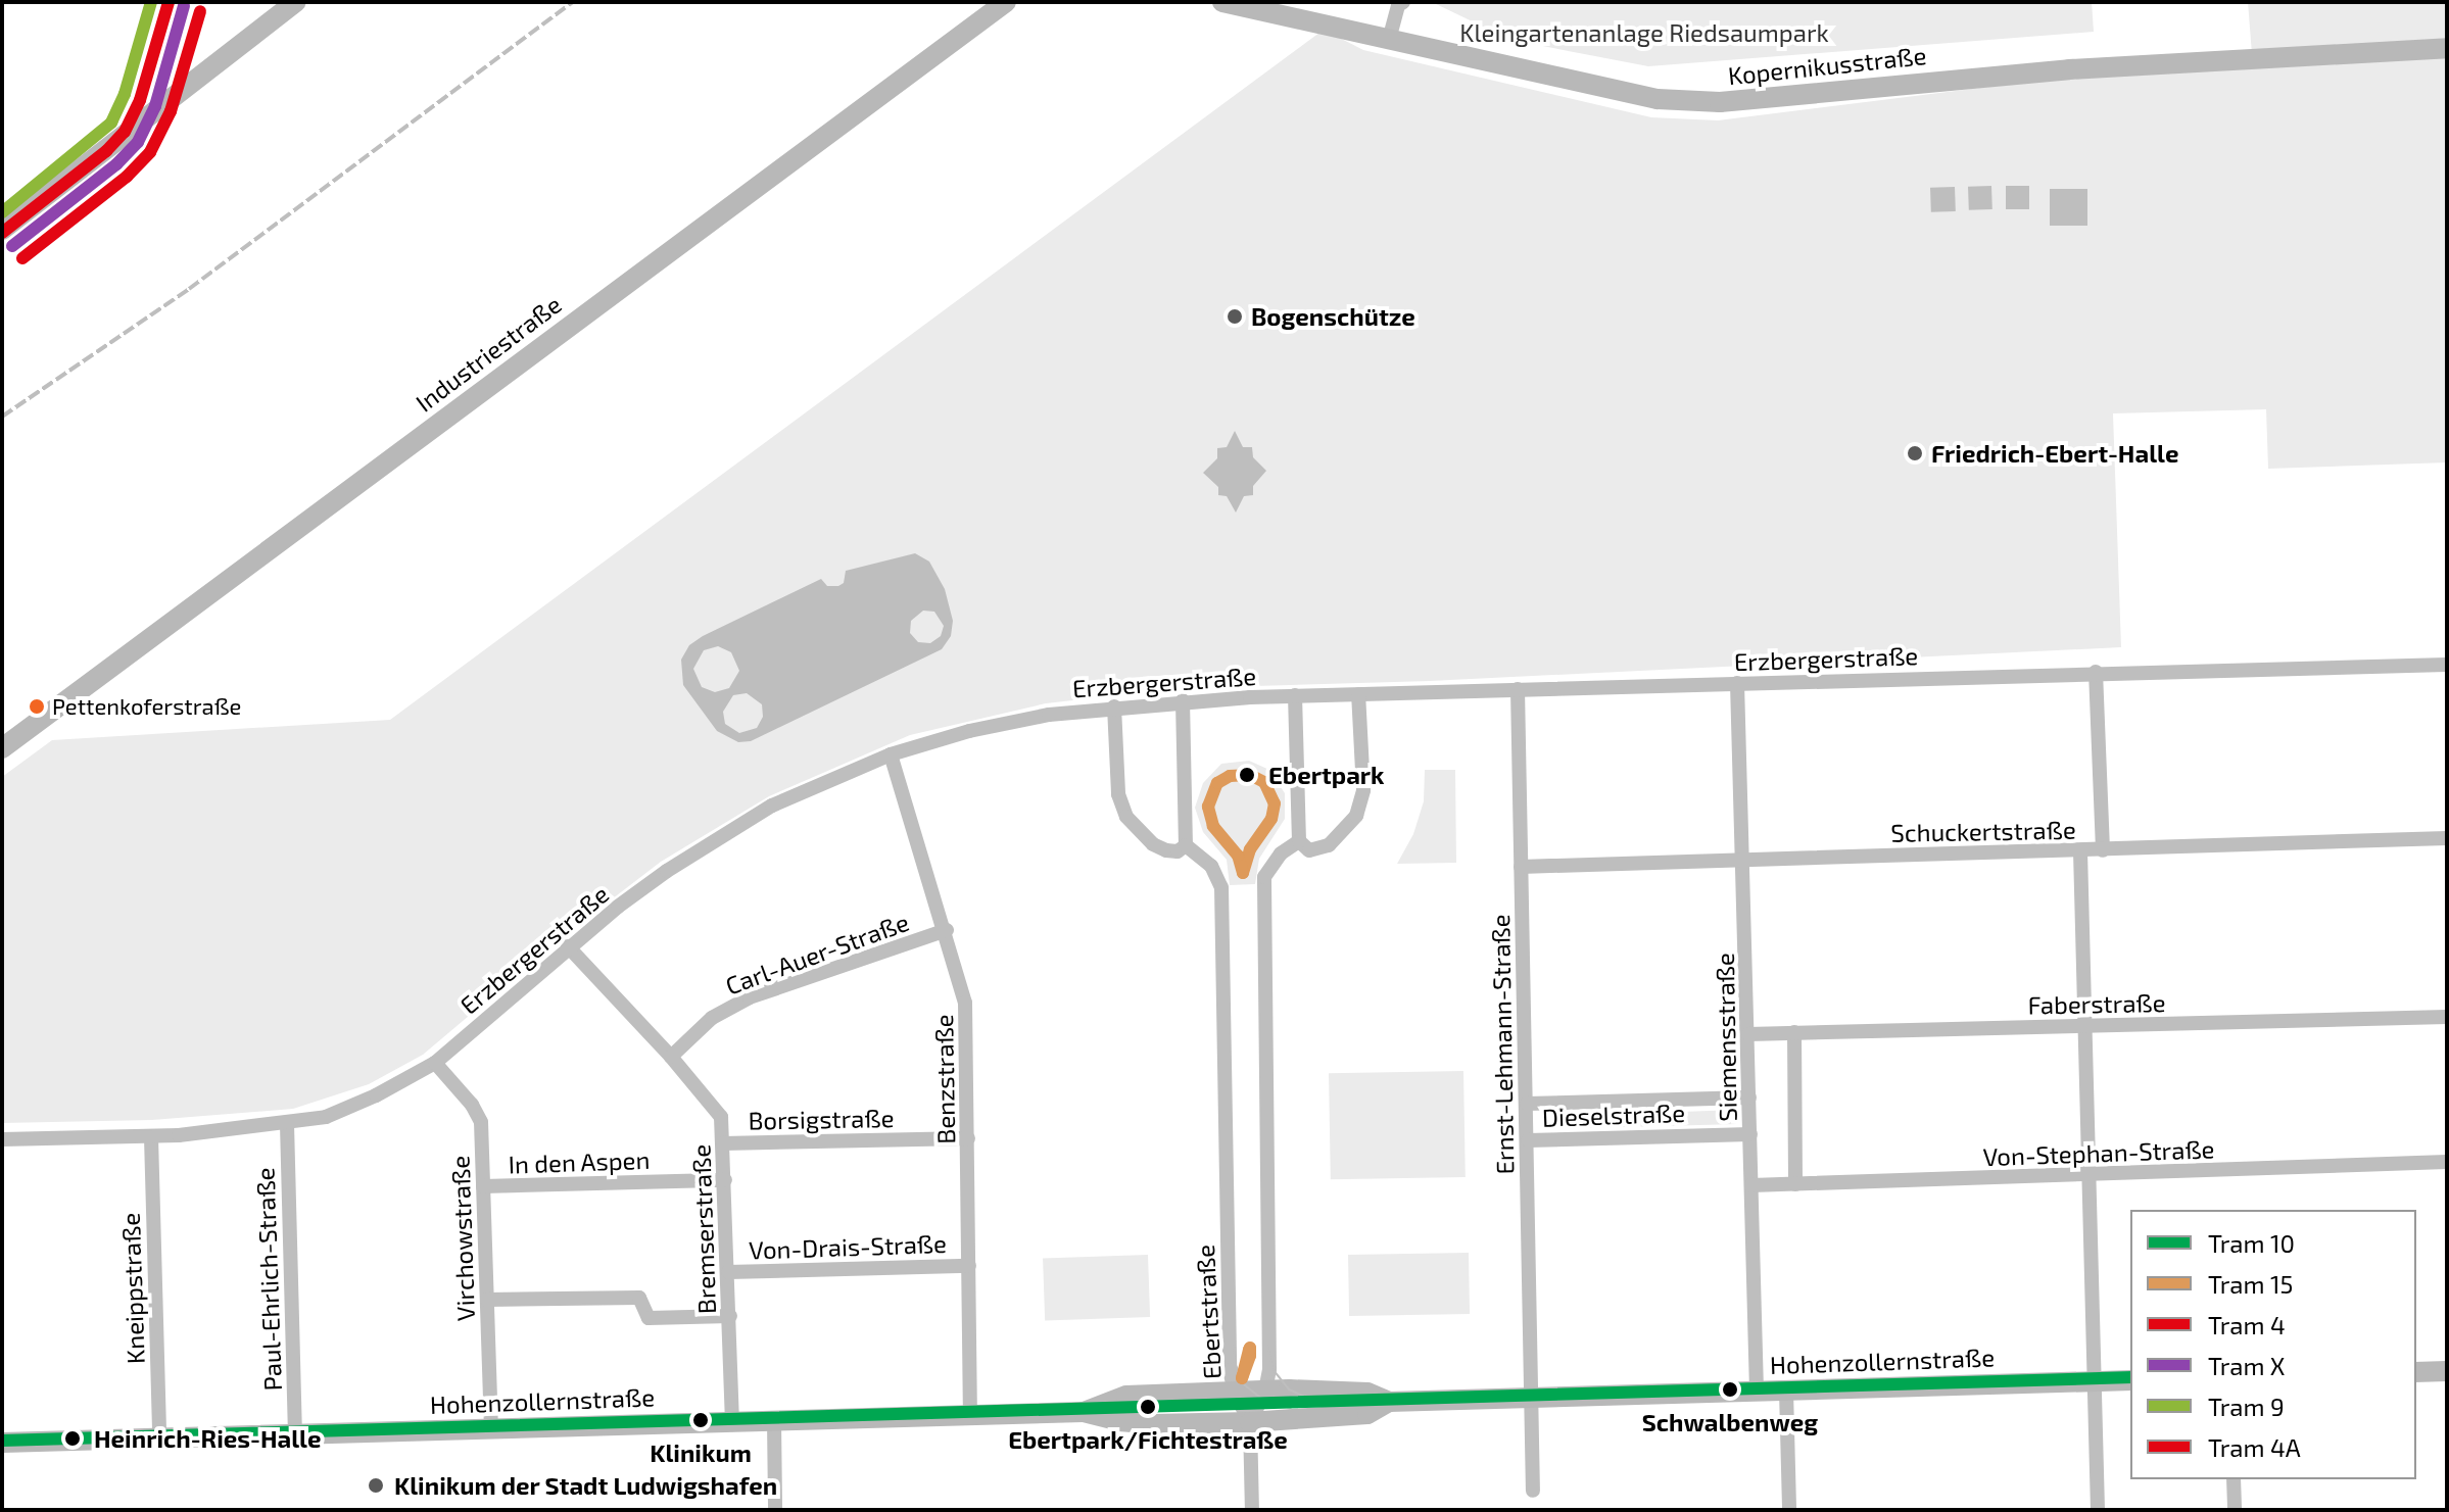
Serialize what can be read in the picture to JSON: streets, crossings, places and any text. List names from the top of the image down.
{
  "streets": {
    "street": [
      "Kopernikusstraße",
      "Industriestraße",
      "Erzbergerstraße",
      "Schuckertstraße",
      "Carl-Auer-Straße",
      "Faberstraße",
      "Siemensstraße",
      "Ernst-Lehmann-Straße",
      "Benzstraße",
      "Dieselstraße",
      "Borsigstraße",
      "Von-Stephan-Straße",
      "In den Aspen",
      "Bremserstraße",
      "Virchowstraße",
      "Von-Drais-Straße",
      "Paul-Ehrlich-Straße",
      "Kneippstraße",
      "Ebertstraße",
      "Hohenzollernstraße"
    ]
  },
  "crossings": [
    ["Erzbergerstraße", "Siemensstraße"],
    ["Erzbergerstraße", "Ernst-Lehmann-Straße"],
    ["Erzbergerstraße", "Benzstraße"],
    ["Erzbergerstraße", "Bremserstraße"],
    ["Erzbergerstraße", "Virchowstraße"],
    ["Erzbergerstraße", "Paul-Ehrlich-Straße"],
    ["Erzbergerstraße", "Kneippstraße"],
    ["Schuckertstraße", "Siemensstraße"],
    ["Schuckertstraße", "Ernst-Lehmann-Straße"],
    ["Carl-Auer-Straße", "Benzstraße"],
    ["Carl-Auer-Straße", "Bremserstraße"],
    ["Faberstraße", "Siemensstraße"],
    ["Siemensstraße", "Dieselstraße"],
    ["Siemensstraße", "Von-Stephan-Straße"],
    ["Siemensstraße", "Hohenzollernstraße"],
    ["Ernst-Lehmann-Straße", "Dieselstraße"],
    ["Ernst-Lehmann-Straße", "Hohenzollernstraße"],
    ["Benzstraße", "Borsigstraße"],
    ["Benzstraße", "Von-Drais-Straße"],
    ["Benzstraße", "Hohenzollernstraße"],
    ["Borsigstraße", "Bremserstraße"],
    ["In den Aspen", "Bremserstraße"],
    ["In den Aspen", "Virchowstraße"],
    ["Bremserstraße", "Von-Drais-Straße"],
    ["Bremserstraße", "Hohenzollernstraße"],
    ["Virchowstraße", "Hohenzollernstraße"],
    ["Paul-Ehrlich-Straße", "Hohenzollernstraße"],
    ["Kneippstraße", "Hohenzollernstraße"],
    ["Ebertstraße", "Hohenzollernstraße"]
  ],
  "parks": ["Kleingartenanlage Riedsaumpark"],
  "places": [
    "Bogenschütze",
    "Friedrich-Ebert-Halle",
    "Pettenkoferstraße",
    "Ebertpark",
    "Schwalbenweg",
    "Ebertpark/Fichtestraße",
    "Klinikum",
    "Heinrich-Ries-Halle",
    "Klinikum der Stadt Ludwigshafen"
  ],
  "lines": [
    "tram line 4",
    "tram line 9",
    "tram line X",
    "tram line 4A",
    "tram line 15",
    "tram line 10"
  ],
  "legend": [
    "Tram 10",
    "Tram 15",
    "Tram 4",
    "Tram X",
    "Tram 9",
    "Tram 4A"
  ]
}
